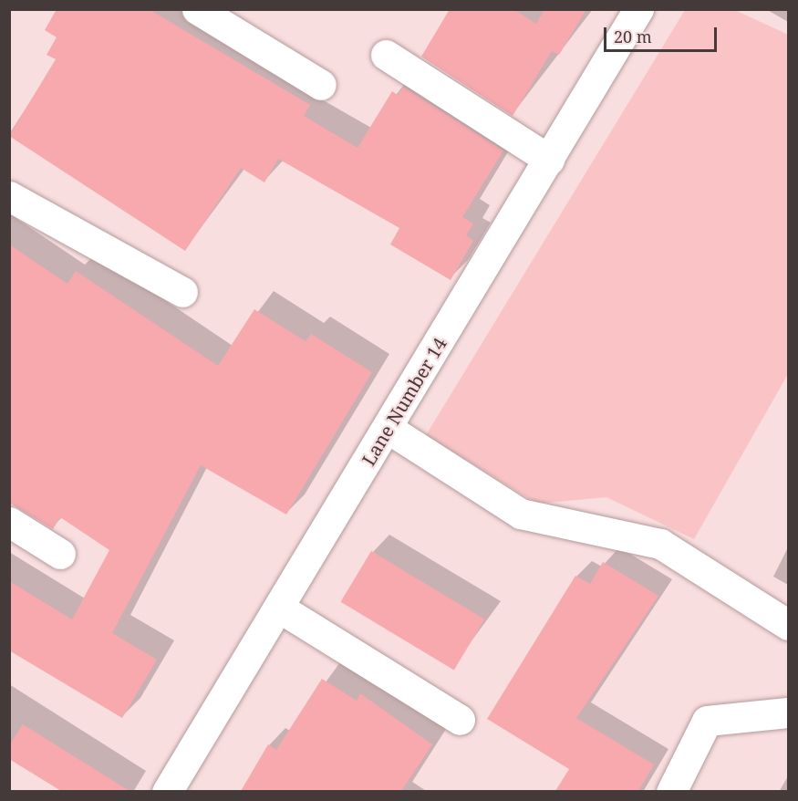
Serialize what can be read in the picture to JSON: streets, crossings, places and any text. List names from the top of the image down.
{
  "streets": {
    "street": ["Lane Number 14"]
  },
  "scale_bar": "20 m"
}
